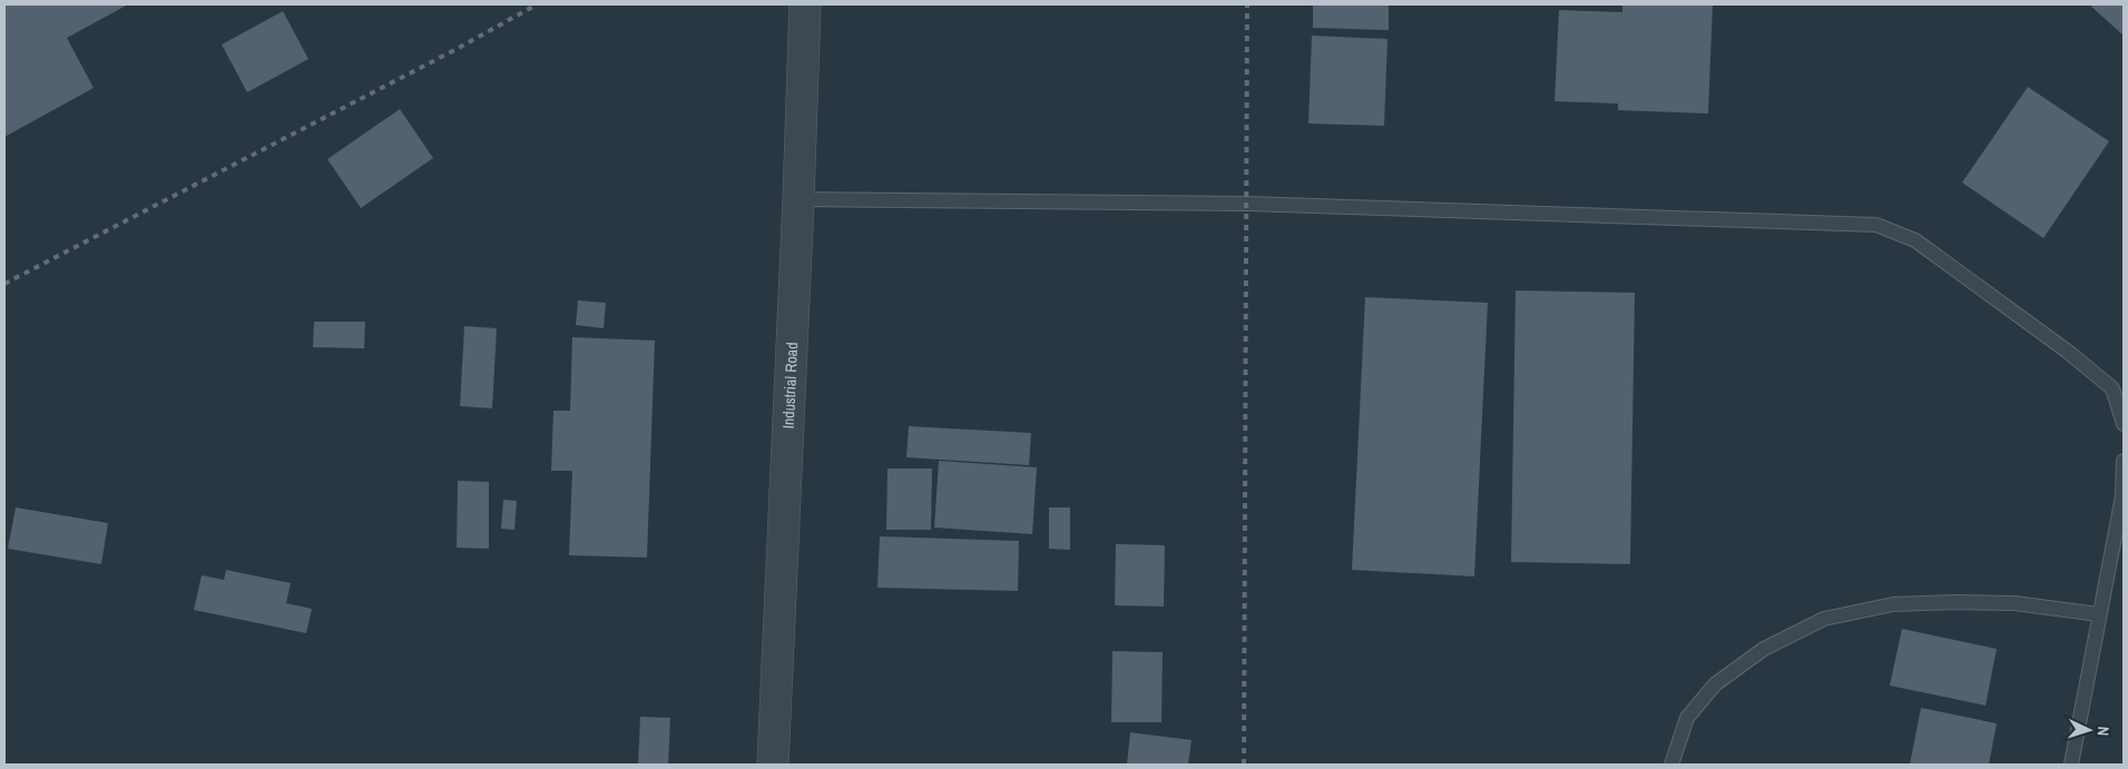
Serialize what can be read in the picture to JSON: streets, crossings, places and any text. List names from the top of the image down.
{
  "streets": {
    "street": ["Industrial Road"]
  },
  "north": "right"
}
